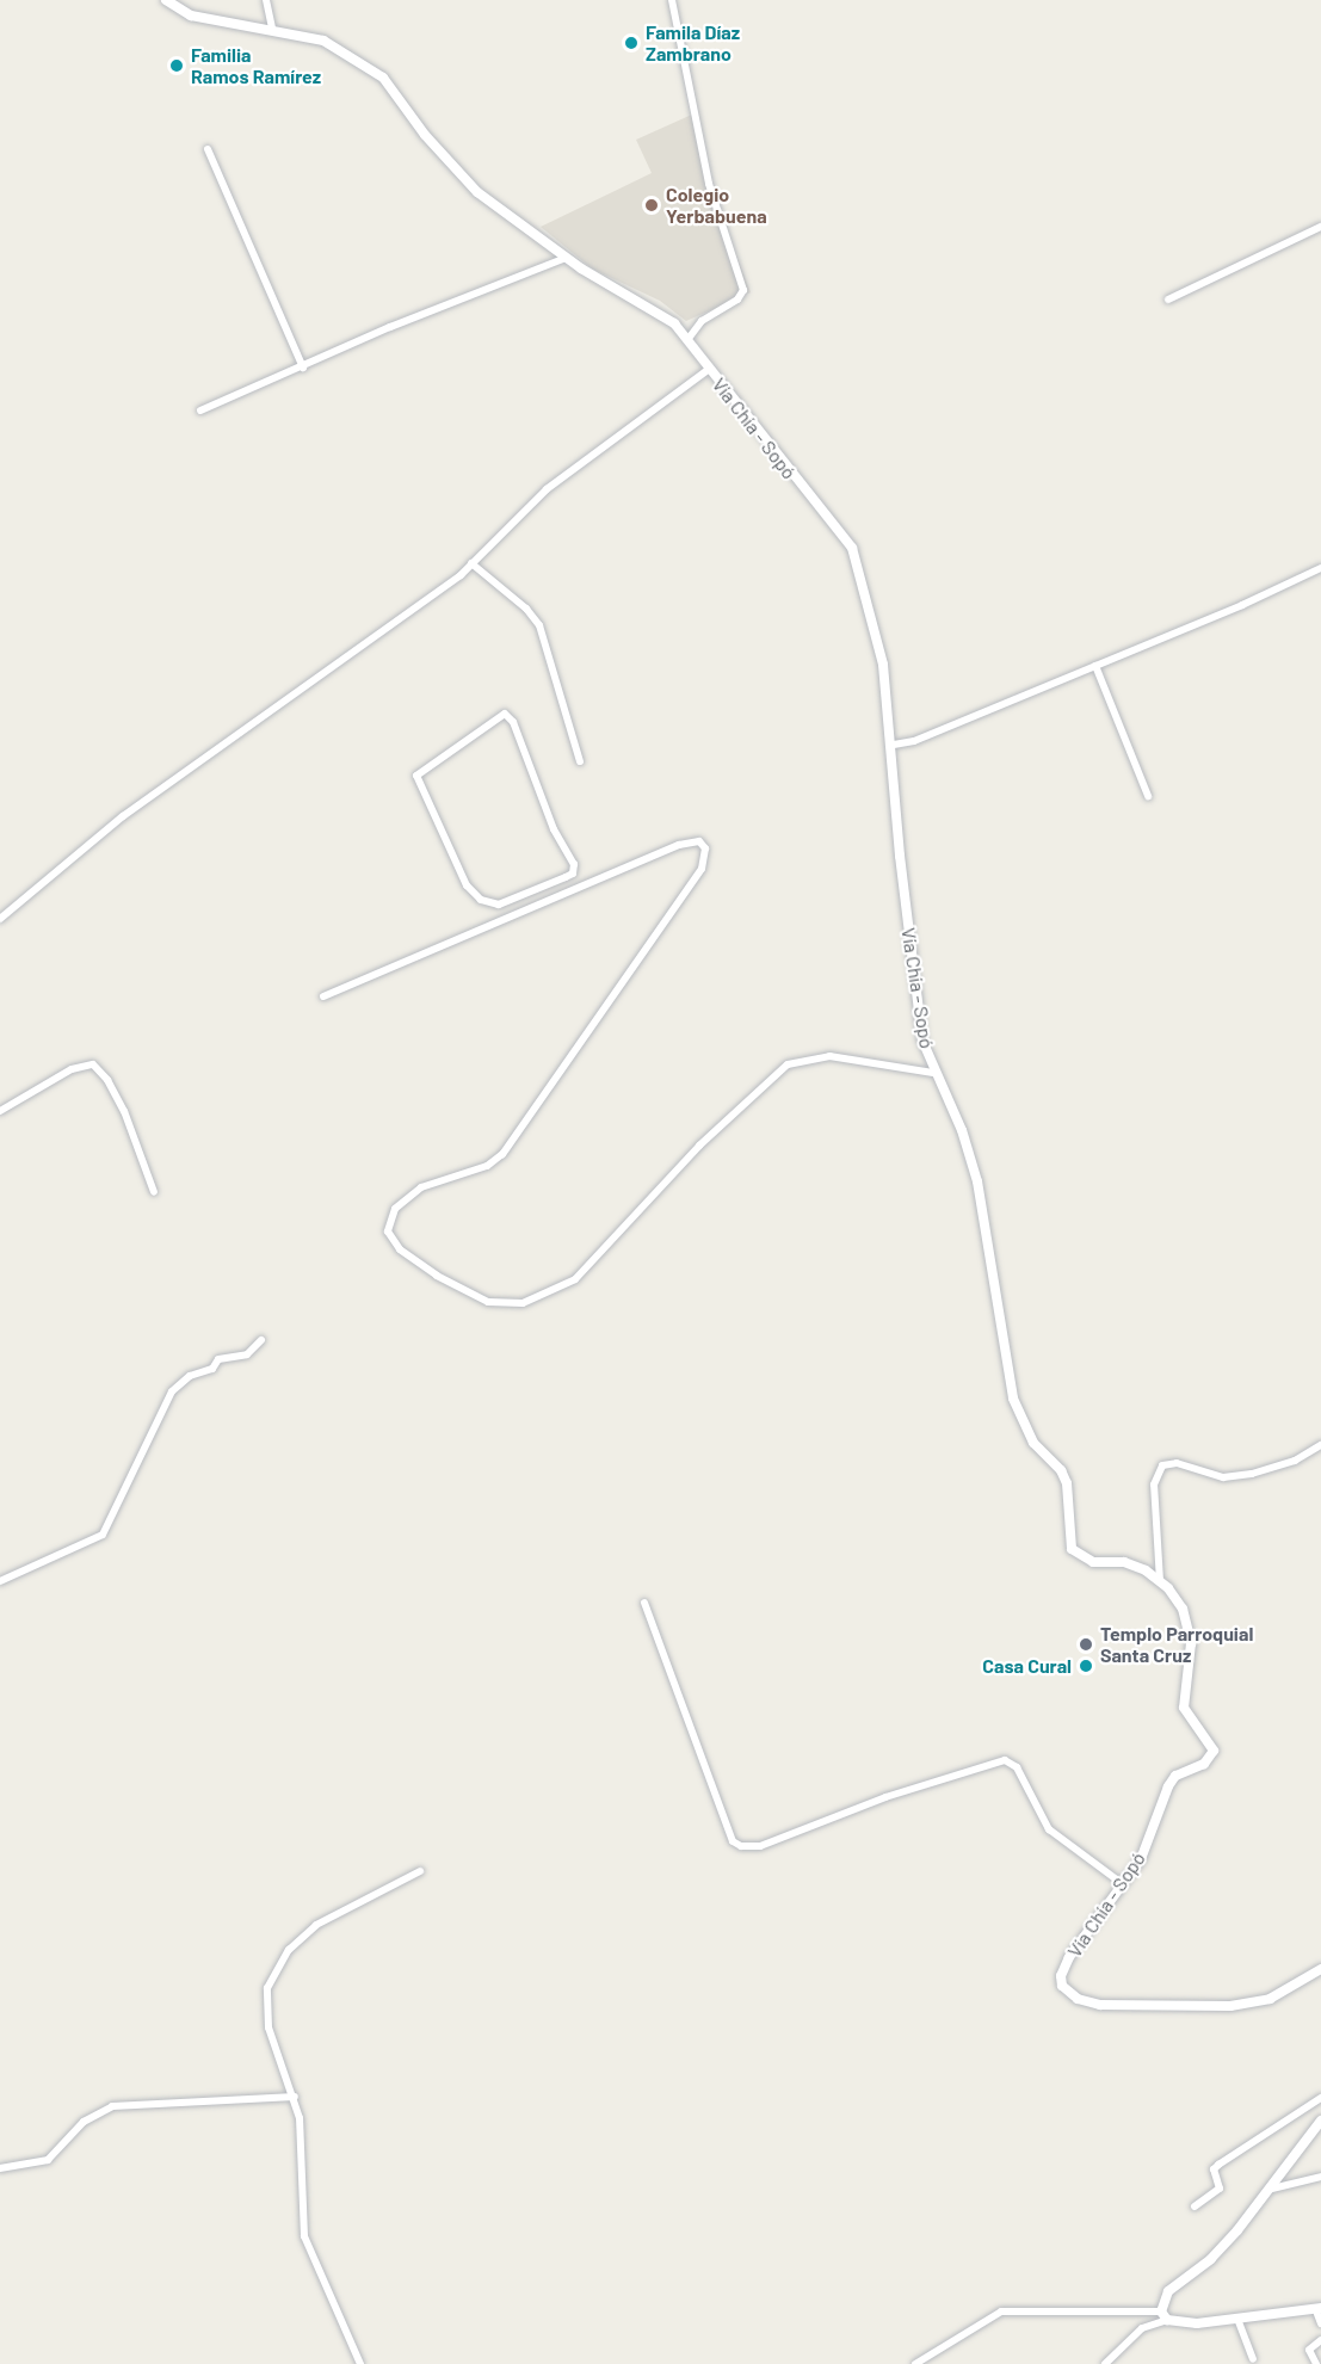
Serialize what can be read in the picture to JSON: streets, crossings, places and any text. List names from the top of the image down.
{
  "streets": {
    "street": ["Vía Chía - Sopó"]
  },
  "places": [
    "Famila Díaz Zambrano",
    "Familia Ramos Ramírez",
    "Colegio Yerbabuena",
    "Templo Parroquial Santa Cruz",
    "Casa Cural"
  ]
}
